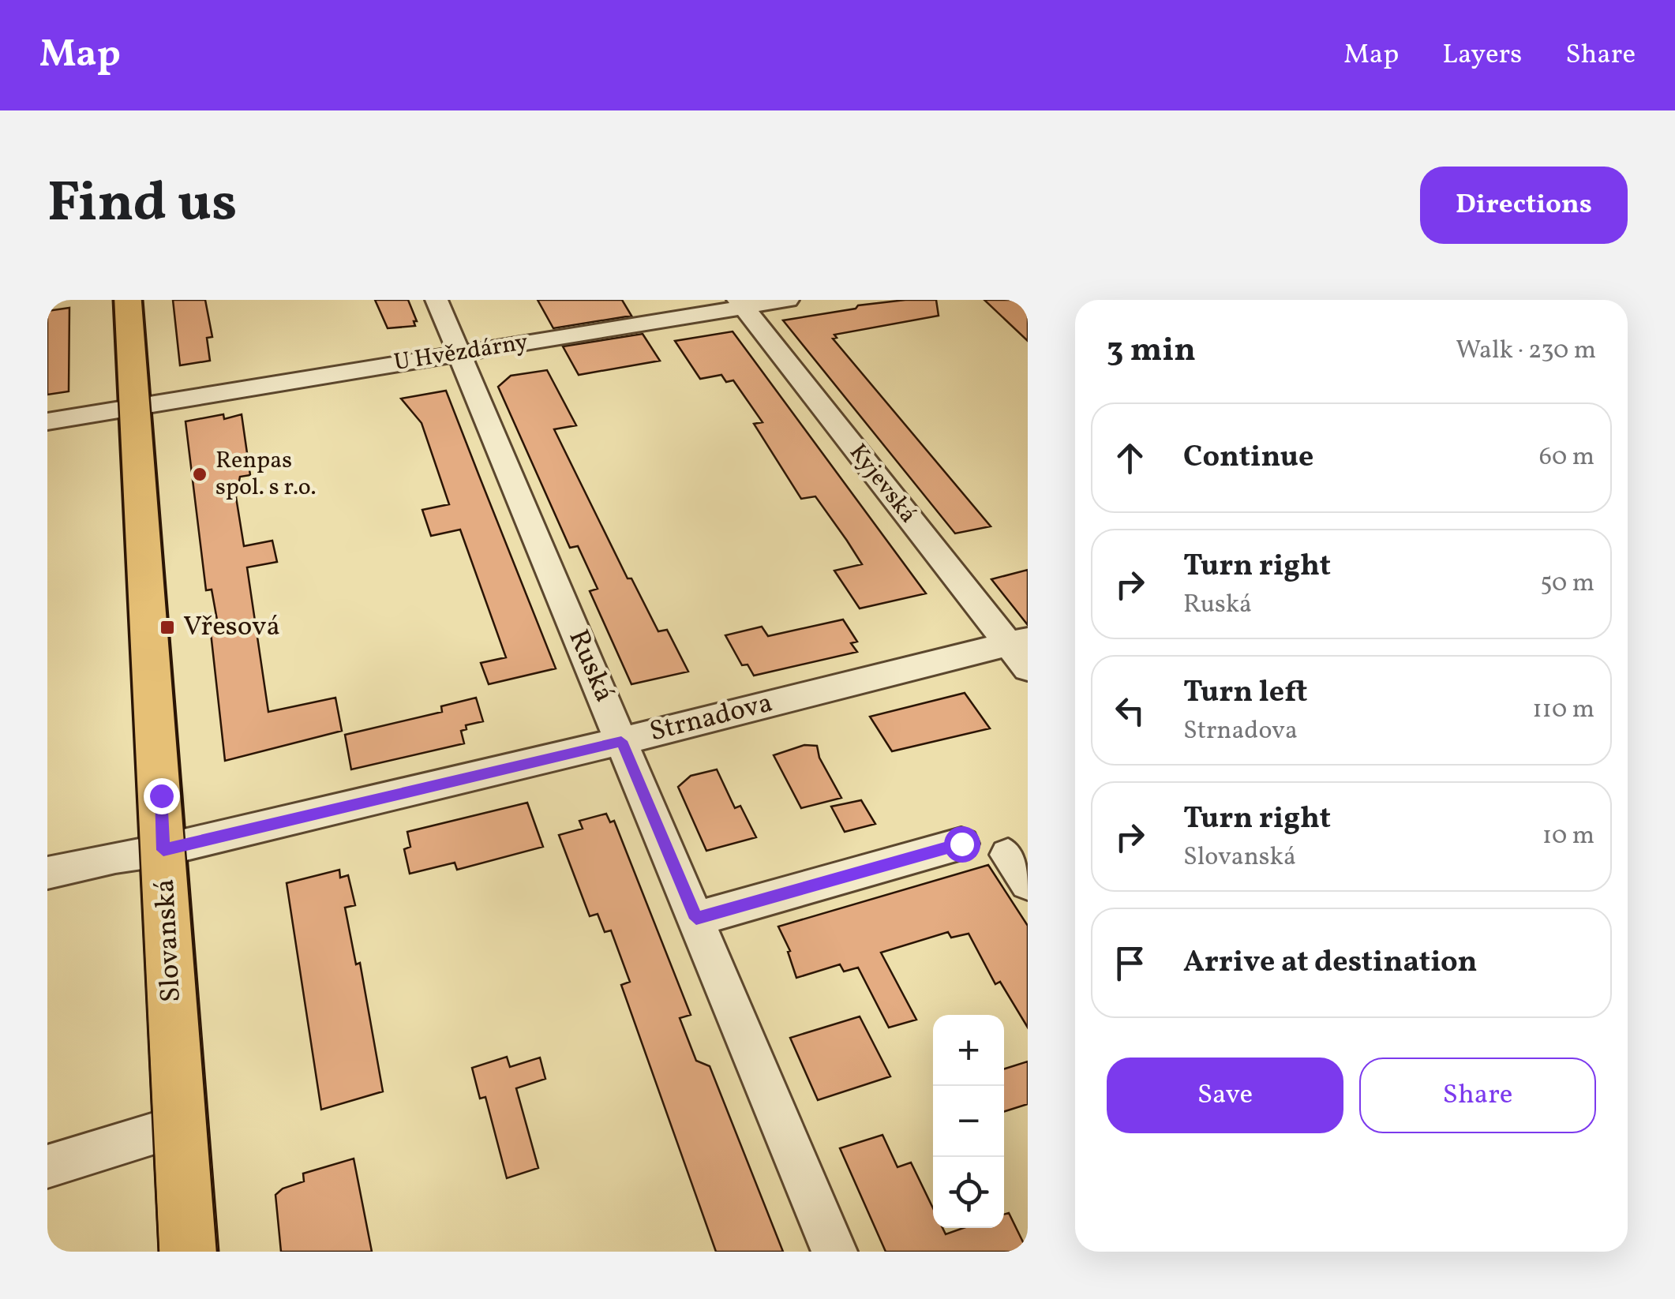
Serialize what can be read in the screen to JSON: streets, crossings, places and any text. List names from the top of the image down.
{
  "streets": {
    "main road": ["Slovanská"],
    "street": [
      "U Hvězdárny",
      "Kyjevská",
      "Ruská",
      "Strnadova"
    ]
  },
  "crossings": [
    ["U Hvězdárny", "Kyjevská"],
    ["U Hvězdárny", "Ruská"],
    ["U Hvězdárny", "Slovanská"],
    ["Kyjevská", "Strnadova"],
    ["Ruská", "Strnadova"],
    ["Strnadova", "Slovanská"]
  ],
  "places": {
    "other": ["Renpas spol. s r.o."],
    "transit": ["Vřesová"]
  },
  "page": {
    "header": "Map",
    "nav": ["Map", "Layers", "Share"],
    "title": "Find us",
    "buttons": [
      "Directions",
      ["Save", "Share"]
    ],
    "heading": ["3 min", "Walk · 230 m"],
    "list": [
      ["Continue", "60 m"],
      ["Turn right", "Ruská", "50 m"],
      ["Turn left", "Strnadova", "110 m"],
      ["Turn right", "Slovanská", "10 m"],
      "Arrive at destination"
    ],
    "map_buttons": ["+", "−"]
  }
}
